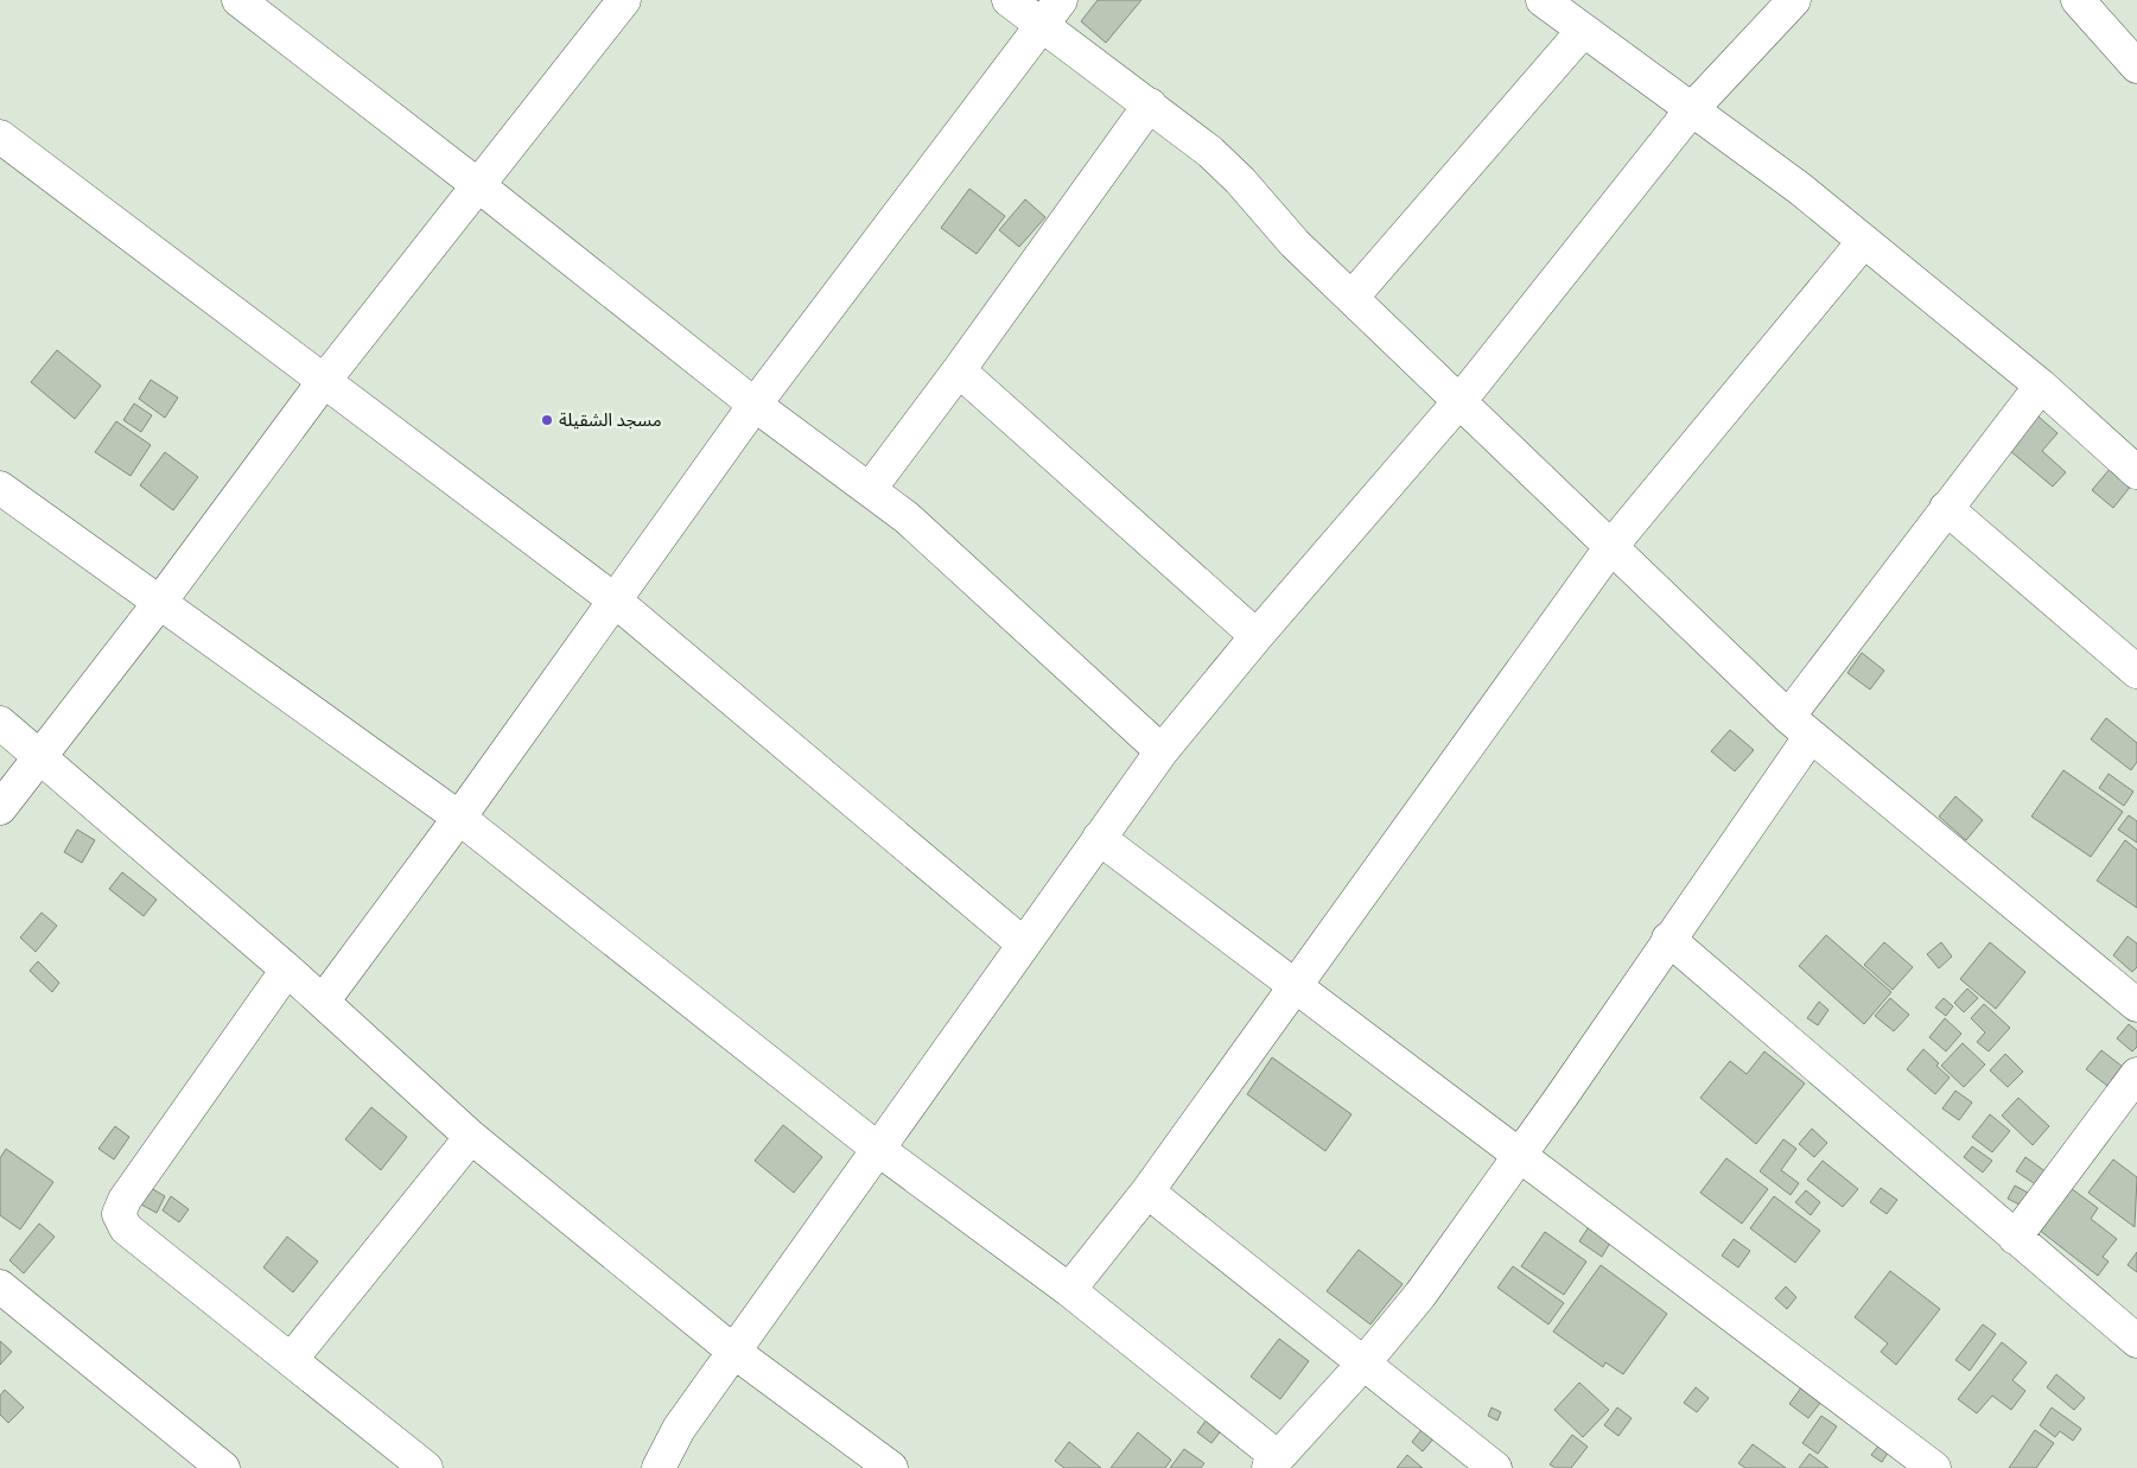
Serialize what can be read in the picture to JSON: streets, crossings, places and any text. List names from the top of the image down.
{
  "places": ["مسجد الشقيلة"]
}
